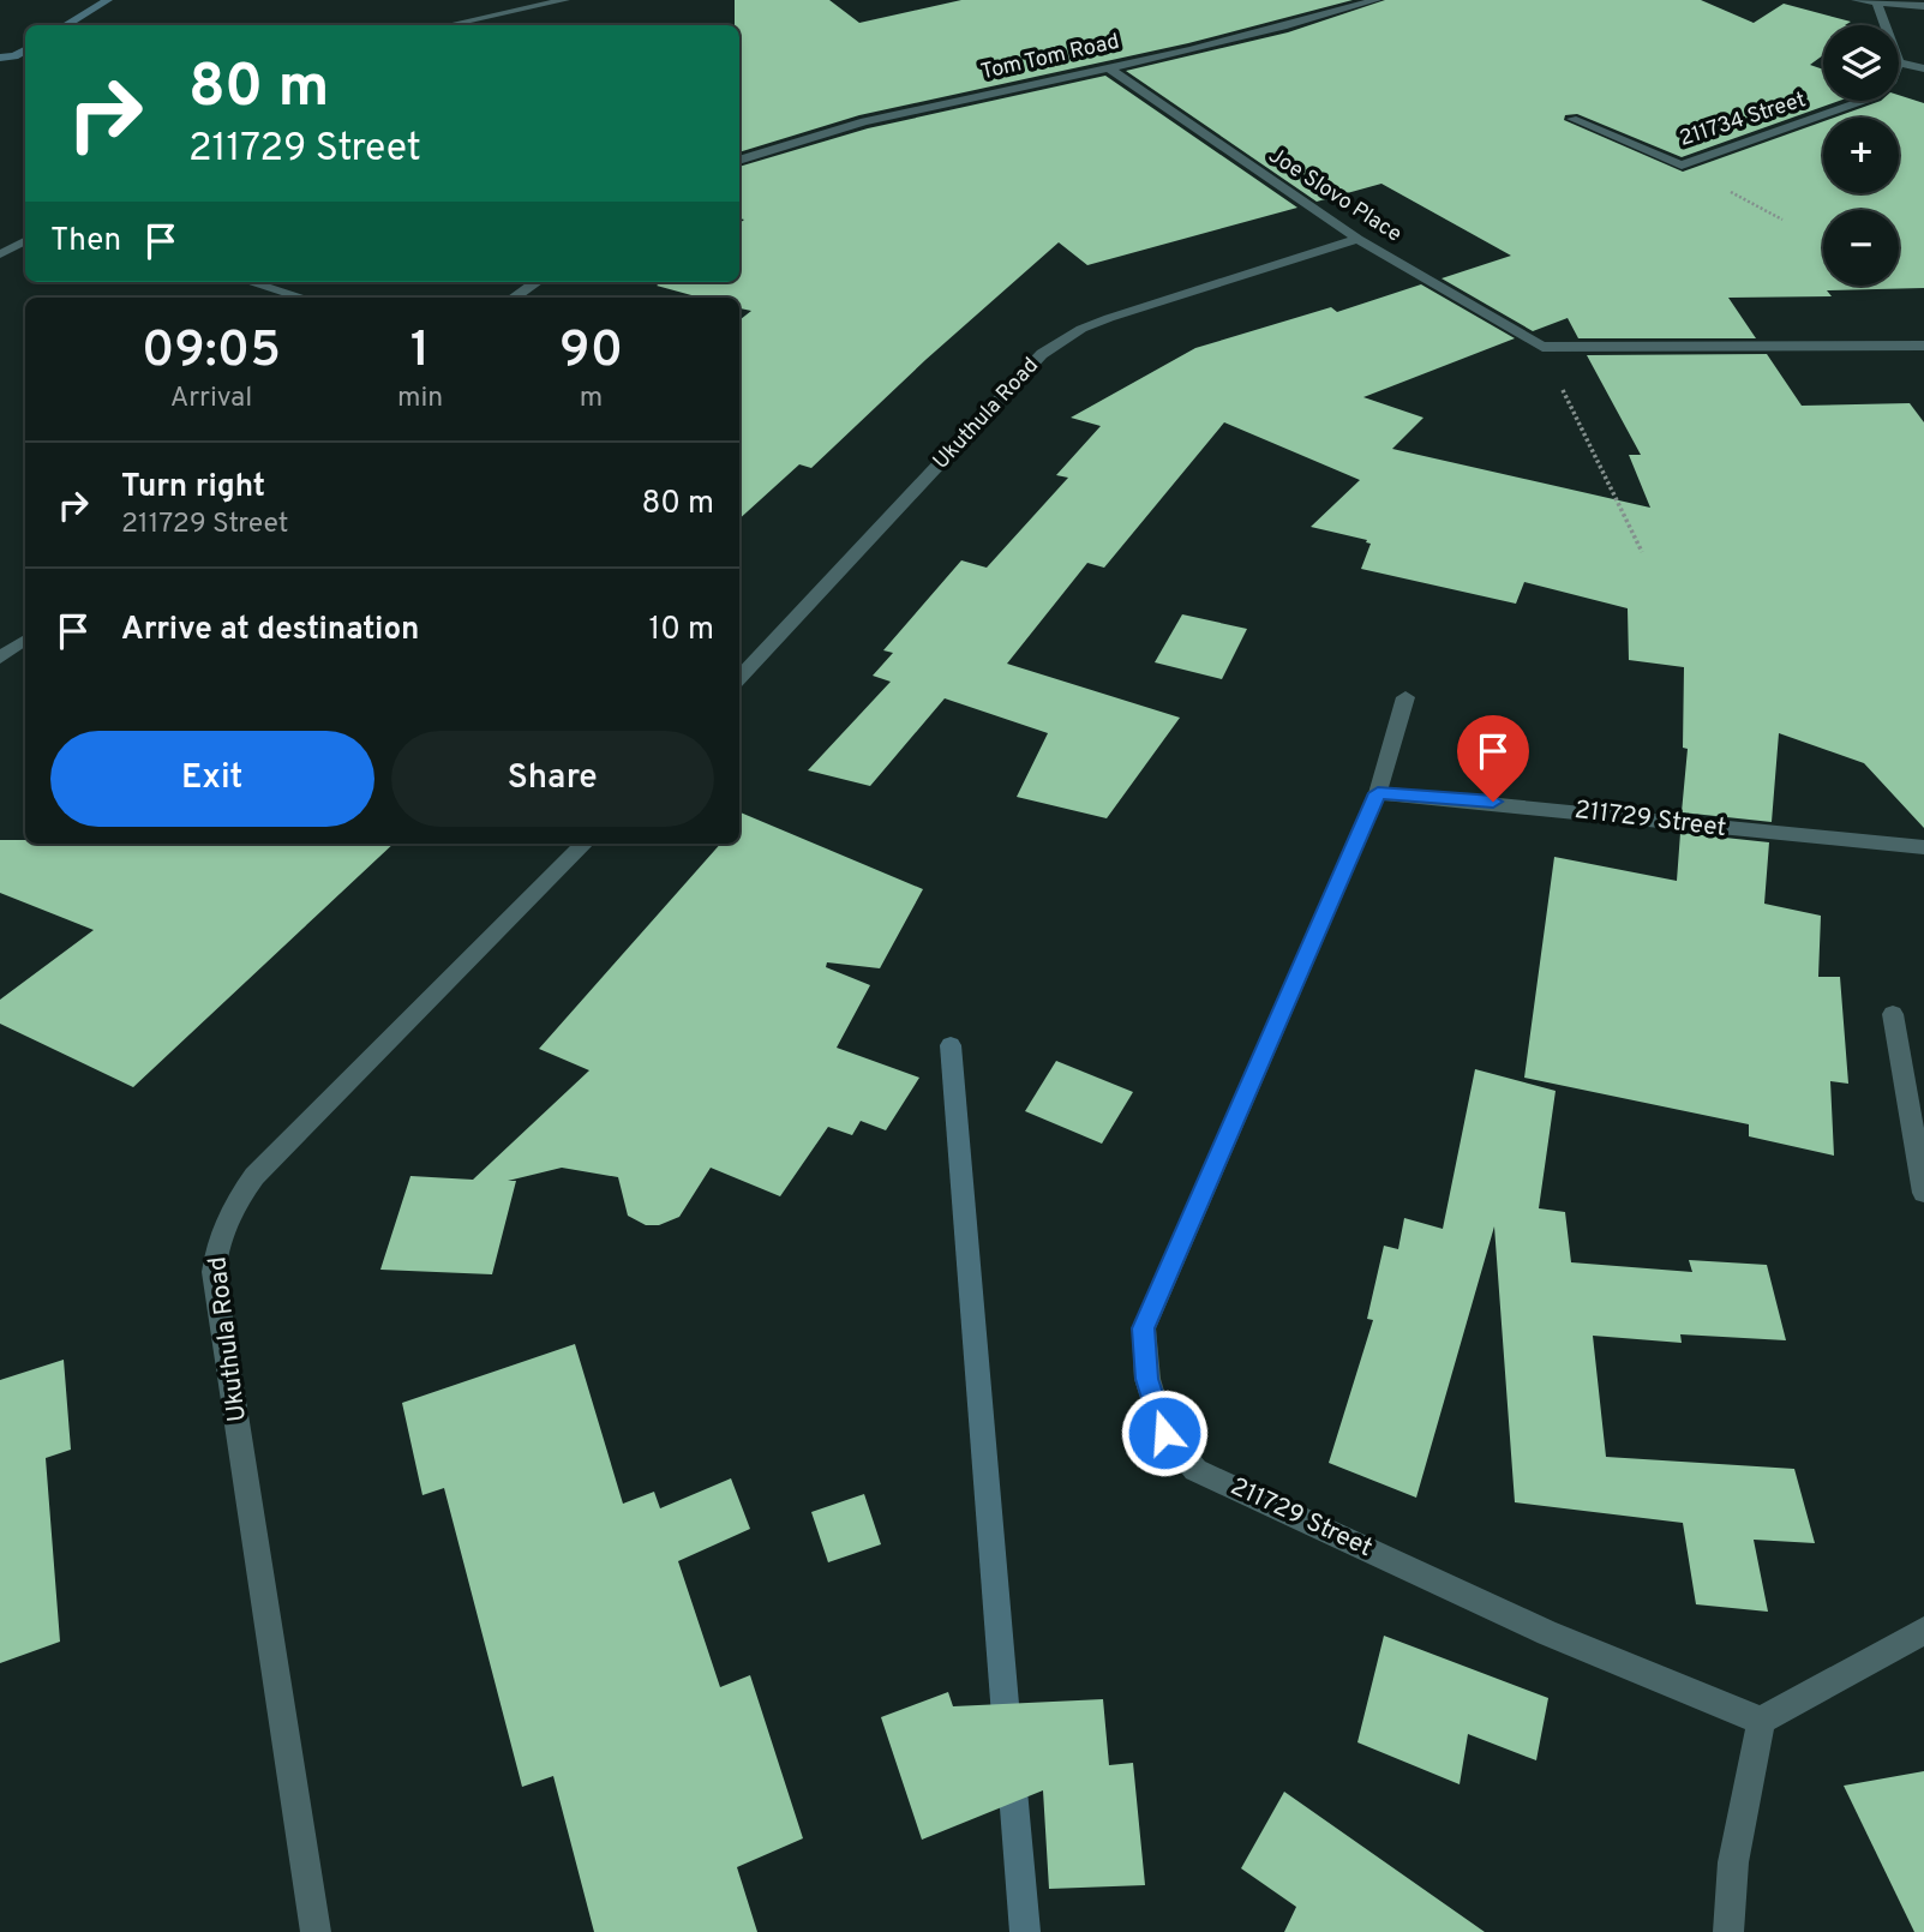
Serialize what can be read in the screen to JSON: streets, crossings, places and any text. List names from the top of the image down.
{
  "streets": {
    "street": [
      "Tom Tom Road",
      "211734 Street",
      "Joe Slovo Place",
      "Ukuthula Road",
      "211729 Street"
    ]
  },
  "crossings": [
    ["Tom Tom Road", "Joe Slovo Place"],
    ["Joe Slovo Place", "Ukuthula Road"]
  ],
  "page": {
    "map_buttons": ["+", "−"],
    "turn": ["80 m", "211729 Street"],
    "then": "Then",
    "eta": [
      "09:05",
      "Arrival",
      "1",
      "min",
      "90",
      "m"
    ],
    "list": [
      {
        "name": "Turn right",
        "note": "211729 Street",
        "value": "80 m"
      },
      {
        "name": "Arrive at destination",
        "value": "10 m"
      }
    ],
    "buttons": ["Exit", "Share"]
  }
}
